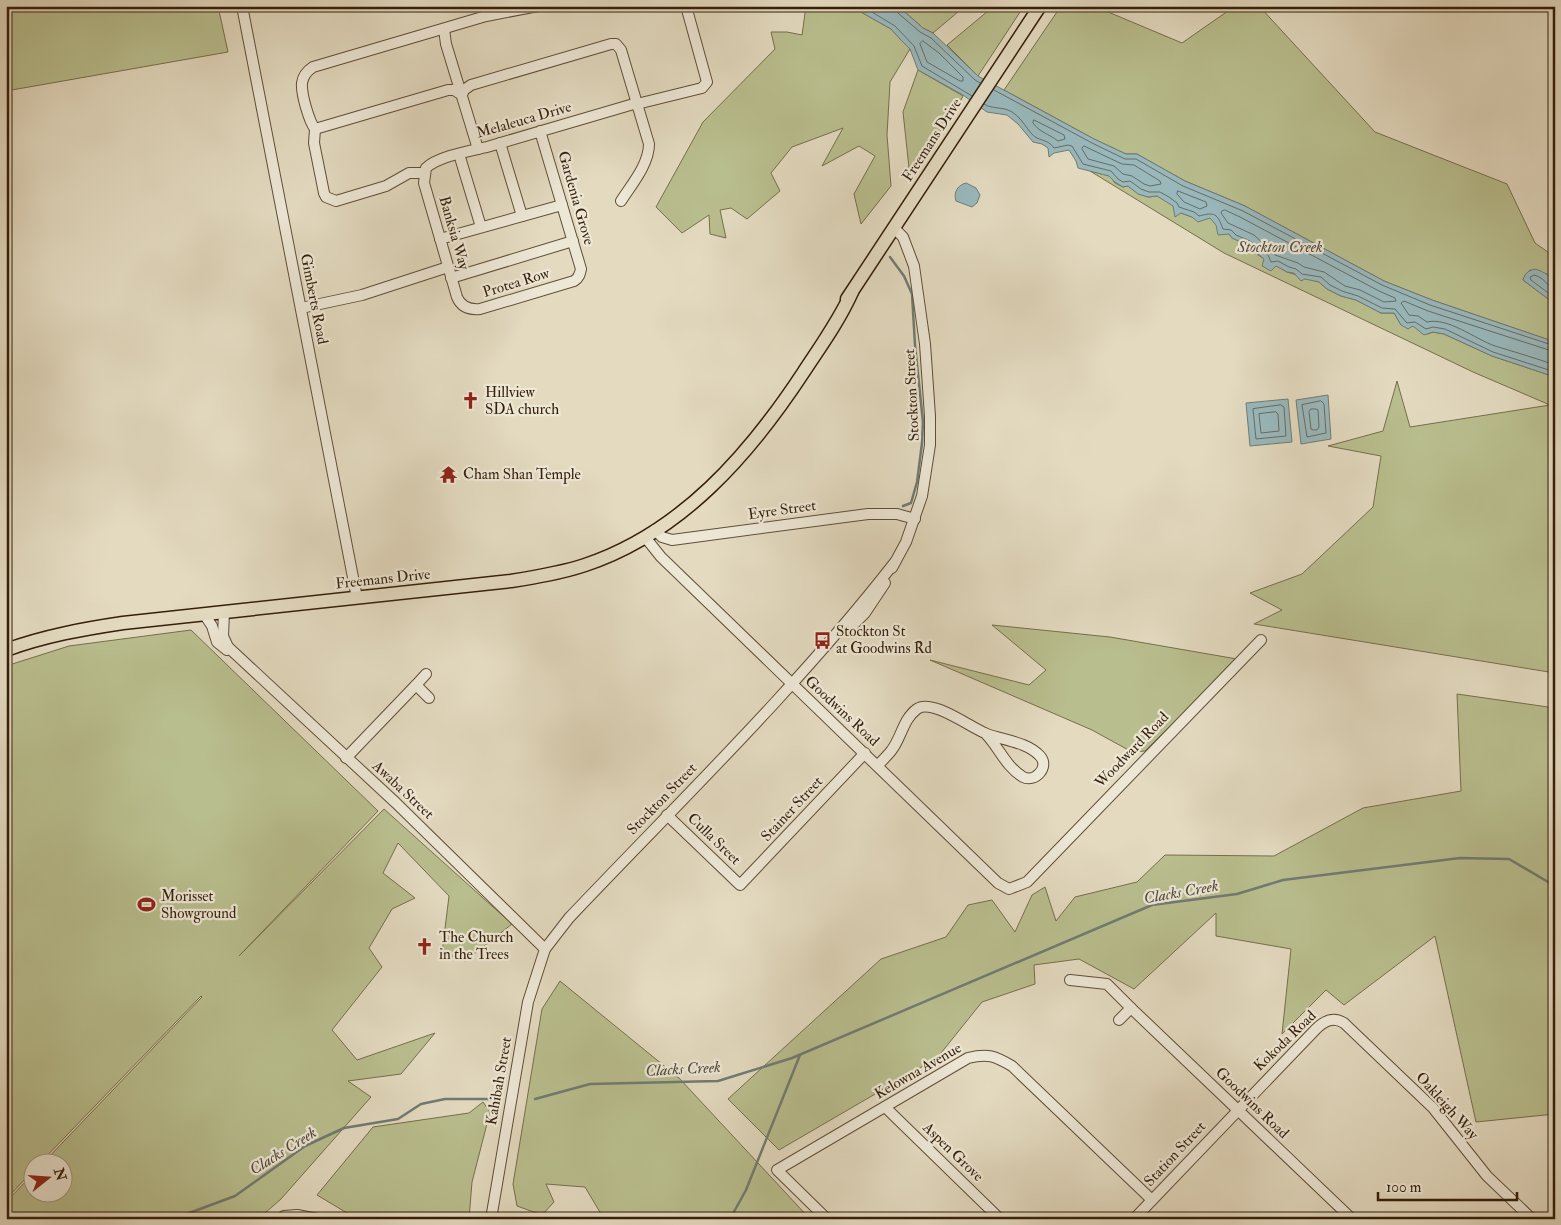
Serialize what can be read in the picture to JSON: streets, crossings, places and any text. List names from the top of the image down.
{
  "streets": {
    "main road": ["Freemans Drive"],
    "street": [
      "Melaleuca Drive",
      "Gardenia Grove",
      "Banksia Way",
      "Protea Row",
      "Gimberts Road",
      "Stockton Street",
      "Eyre Street",
      "Goodwins Road",
      "Woodward Road",
      "Awaba Street",
      "Stainer Street",
      "Culla Sreet",
      "Kokoda Road",
      "Kelowna Avenue",
      "Kahibah Street",
      "Oakleigh Way",
      "Aspen Grove",
      "Station Street"
    ]
  },
  "crossings": [
    ["Melaleuca Drive", "Gardenia Grove"],
    ["Melaleuca Drive", "Banksia Way"],
    ["Freemans Drive", "Gimberts Road"],
    ["Freemans Drive", "Stockton Street"],
    ["Freemans Drive", "Eyre Street"],
    ["Freemans Drive", "Goodwins Road"],
    ["Freemans Drive", "Awaba Street"],
    ["Gardenia Grove", "Protea Row"],
    ["Banksia Way", "Protea Row"],
    ["Stockton Street", "Eyre Street"],
    ["Stockton Street", "Goodwins Road"],
    ["Stockton Street", "Awaba Street"],
    ["Stockton Street", "Culla Sreet"],
    ["Stockton Street", "Kahibah Street"],
    ["Eyre Street", "Goodwins Road"],
    ["Goodwins Road", "Woodward Road"],
    ["Goodwins Road", "Stainer Street"],
    ["Goodwins Road", "Kokoda Road"],
    ["Goodwins Road", "Station Street"],
    ["Awaba Street", "Kahibah Street"],
    ["Stainer Street", "Culla Sreet"],
    ["Kokoda Road", "Oakleigh Way"],
    ["Kokoda Road", "Station Street"],
    ["Kelowna Avenue", "Aspen Grove"],
    ["Kelowna Avenue", "Station Street"]
  ],
  "water": ["Stockton Creek", "Clacks Creek"],
  "places": {
    "church": ["Hillview SDA church", "The Church in the Trees"],
    "temple": ["Cham Shan Temple"],
    "bus stop": ["Stockton St at Goodwins Rd"],
    "sports": ["Morisset Showground"]
  },
  "scale_bar": "100 m",
  "north": "right"
}
